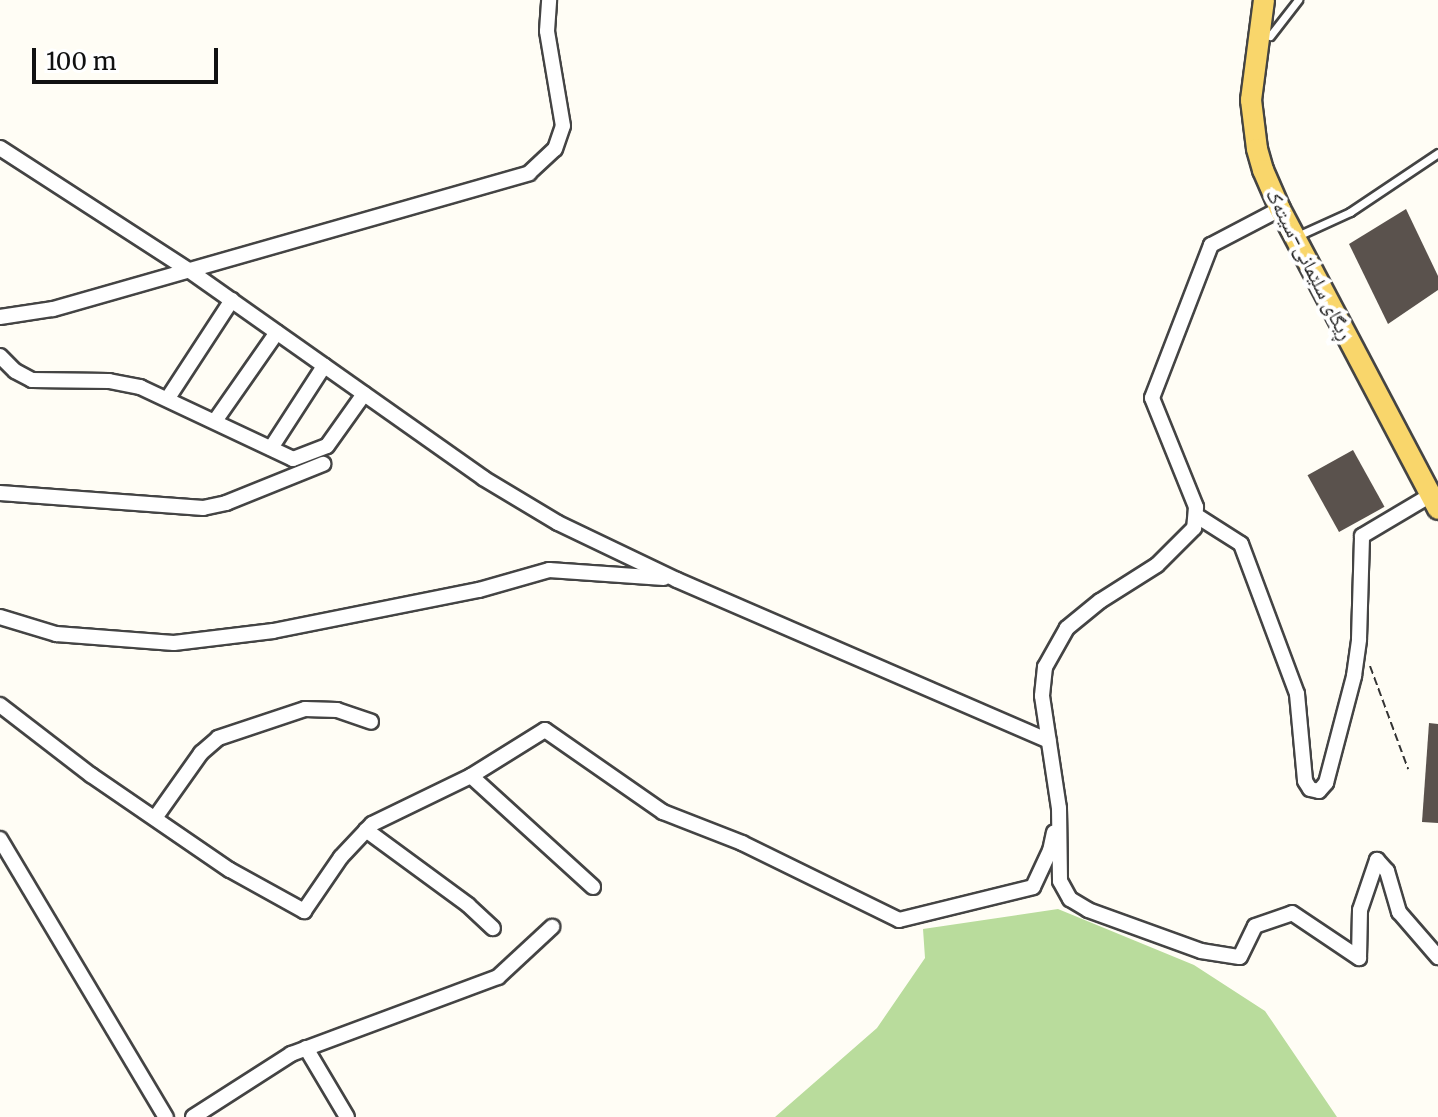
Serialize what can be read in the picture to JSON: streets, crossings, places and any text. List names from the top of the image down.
{
  "streets": {
    "main road": ["ڕیگای سلێمانی-سیتەک"]
  },
  "scale_bar": "100 m"
}
